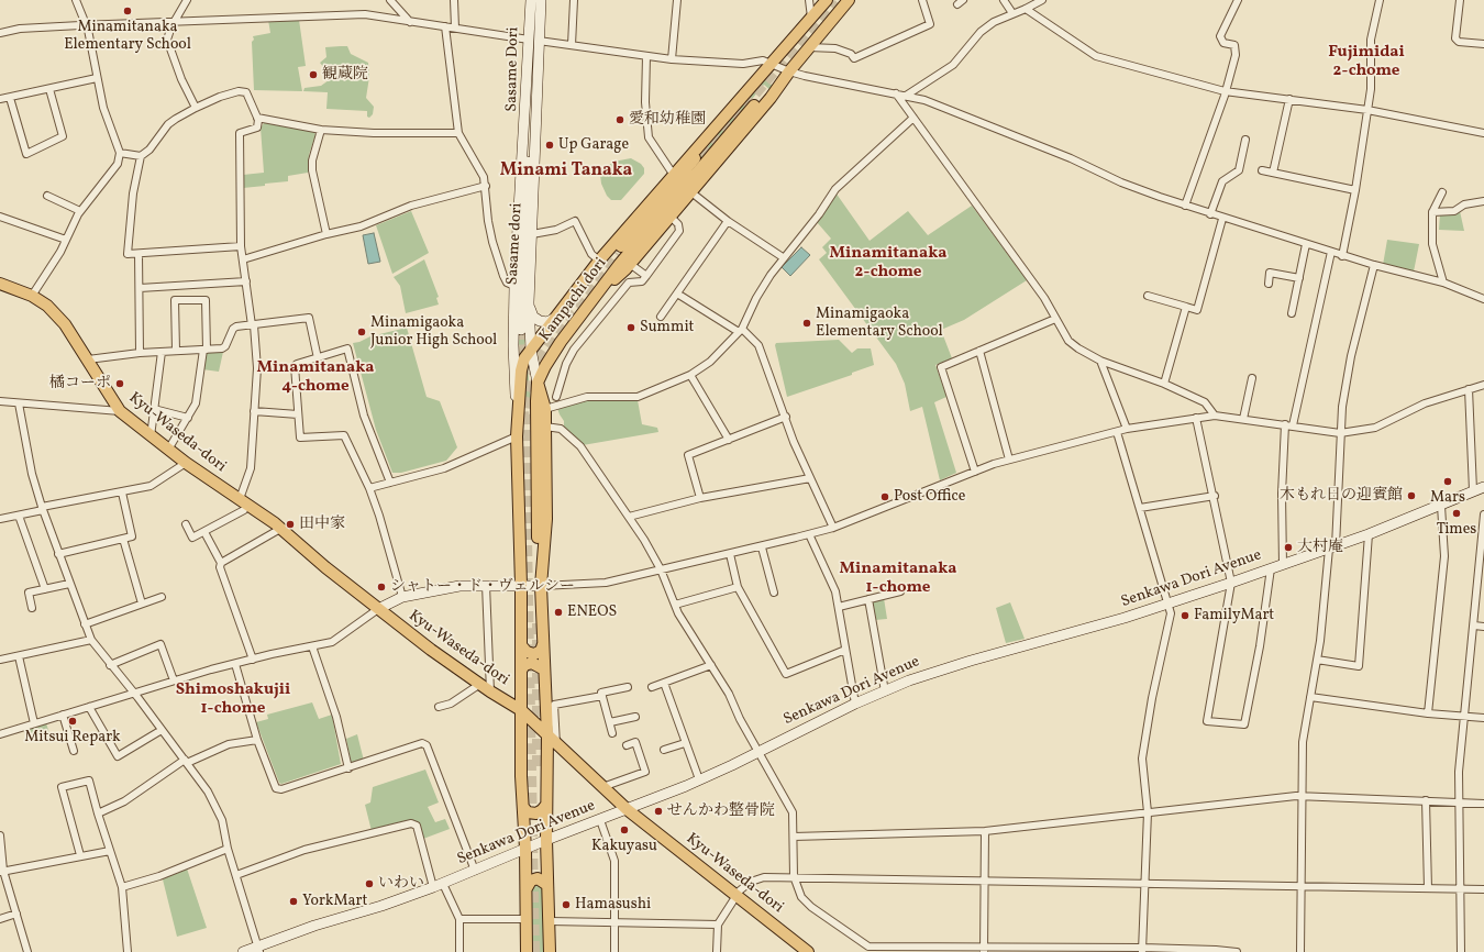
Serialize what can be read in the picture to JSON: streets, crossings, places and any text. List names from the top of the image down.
{
  "streets": {
    "main road": [
      "Sasame Dori",
      "Sasame dori",
      "Kampachi dori",
      "Kyu-Waseda-dori",
      "Senkawa Dori Avenue"
    ]
  },
  "crossings": [
    ["Sasame Dori", "Sasame dori"],
    ["Sasame dori", "Kampachi dori"],
    ["Kyu-Waseda-dori", "Senkawa Dori Avenue"]
  ],
  "districts": [
    "Fujimidai 2-chome",
    "Minami Tanaka",
    "Minamitanaka 2-chome",
    "Minamitanaka 4-chome",
    "Minamitanaka 1-chome",
    "Shimoshakujii 1-chome"
  ],
  "places": [
    "Minamitanaka Elementary School",
    "観蔵院",
    "愛和幼稚園",
    "Up Garage",
    "Minamigaoka Elementary School",
    "Summit",
    "Minamigaoka Junior High School",
    "橘コーポ",
    "Mars",
    "木もれ日の迎賓館",
    "Post Office",
    "Times",
    "田中家",
    "大村庵",
    "シャトー・ド・ヴェルシー",
    "ENEOS",
    "FamilyMart",
    "Mitsui Repark",
    "せんかわ整骨院",
    "Kakuyasu",
    "いわい",
    "YorkMart",
    "Hamasushi"
  ]
}
